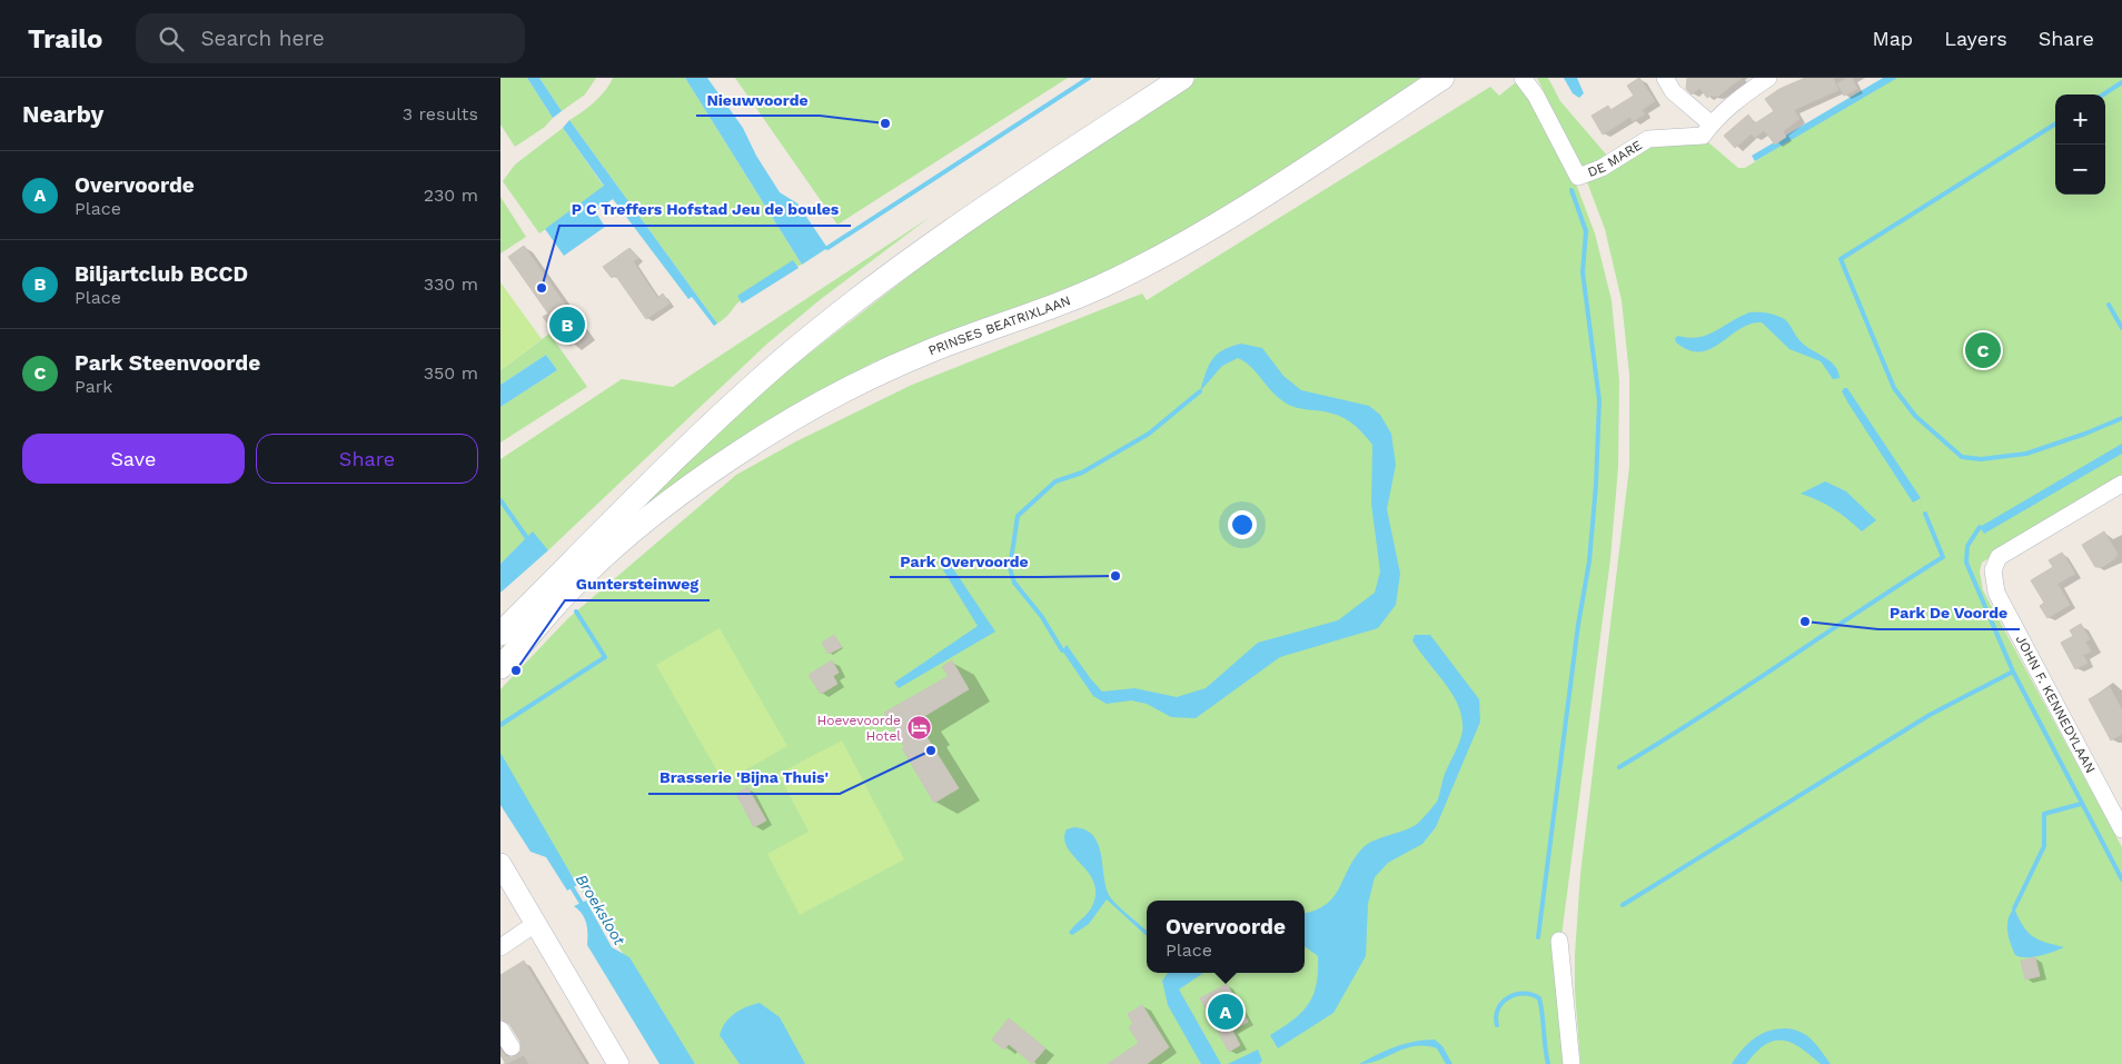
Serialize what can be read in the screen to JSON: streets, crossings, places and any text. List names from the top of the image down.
{
  "streets": {
    "main road": ["PRINSES BEATRIXLAAN"],
    "street": ["DE MARE", "JOHN F. KENNEDYLAAN"]
  },
  "water": ["Broeksloot"],
  "places": {
    "other": [
      "Nieuwvoorde",
      "P C Treffers Hofstad Jeu de boules",
      "Park Overvoorde",
      "Park De Voorde",
      "Guntersteinweg",
      "Brasserie 'Bijna Thuis'"
    ],
    "hotel": ["Hoevevoorde Hotel"]
  },
  "page": {
    "header": "Trailo",
    "search": "Search here",
    "nav": ["Map", "Layers", "Share"],
    "heading": ["Nearby", "3 results"],
    "map_buttons": ["+", "−"],
    "list": [
      {
        "mark": "A",
        "name": "Overvoorde",
        "note": "Place",
        "value": "230 m"
      },
      {
        "mark": "B",
        "name": "Biljartclub BCCD",
        "note": "Place",
        "value": "330 m"
      },
      {
        "mark": "C",
        "name": "Park Steenvoorde",
        "note": "Park",
        "value": "350 m"
      }
    ],
    "pins": ["B", "C", "A"],
    "buttons": ["Save", "Share"],
    "popup": ["Overvoorde", "Place"]
  }
}
